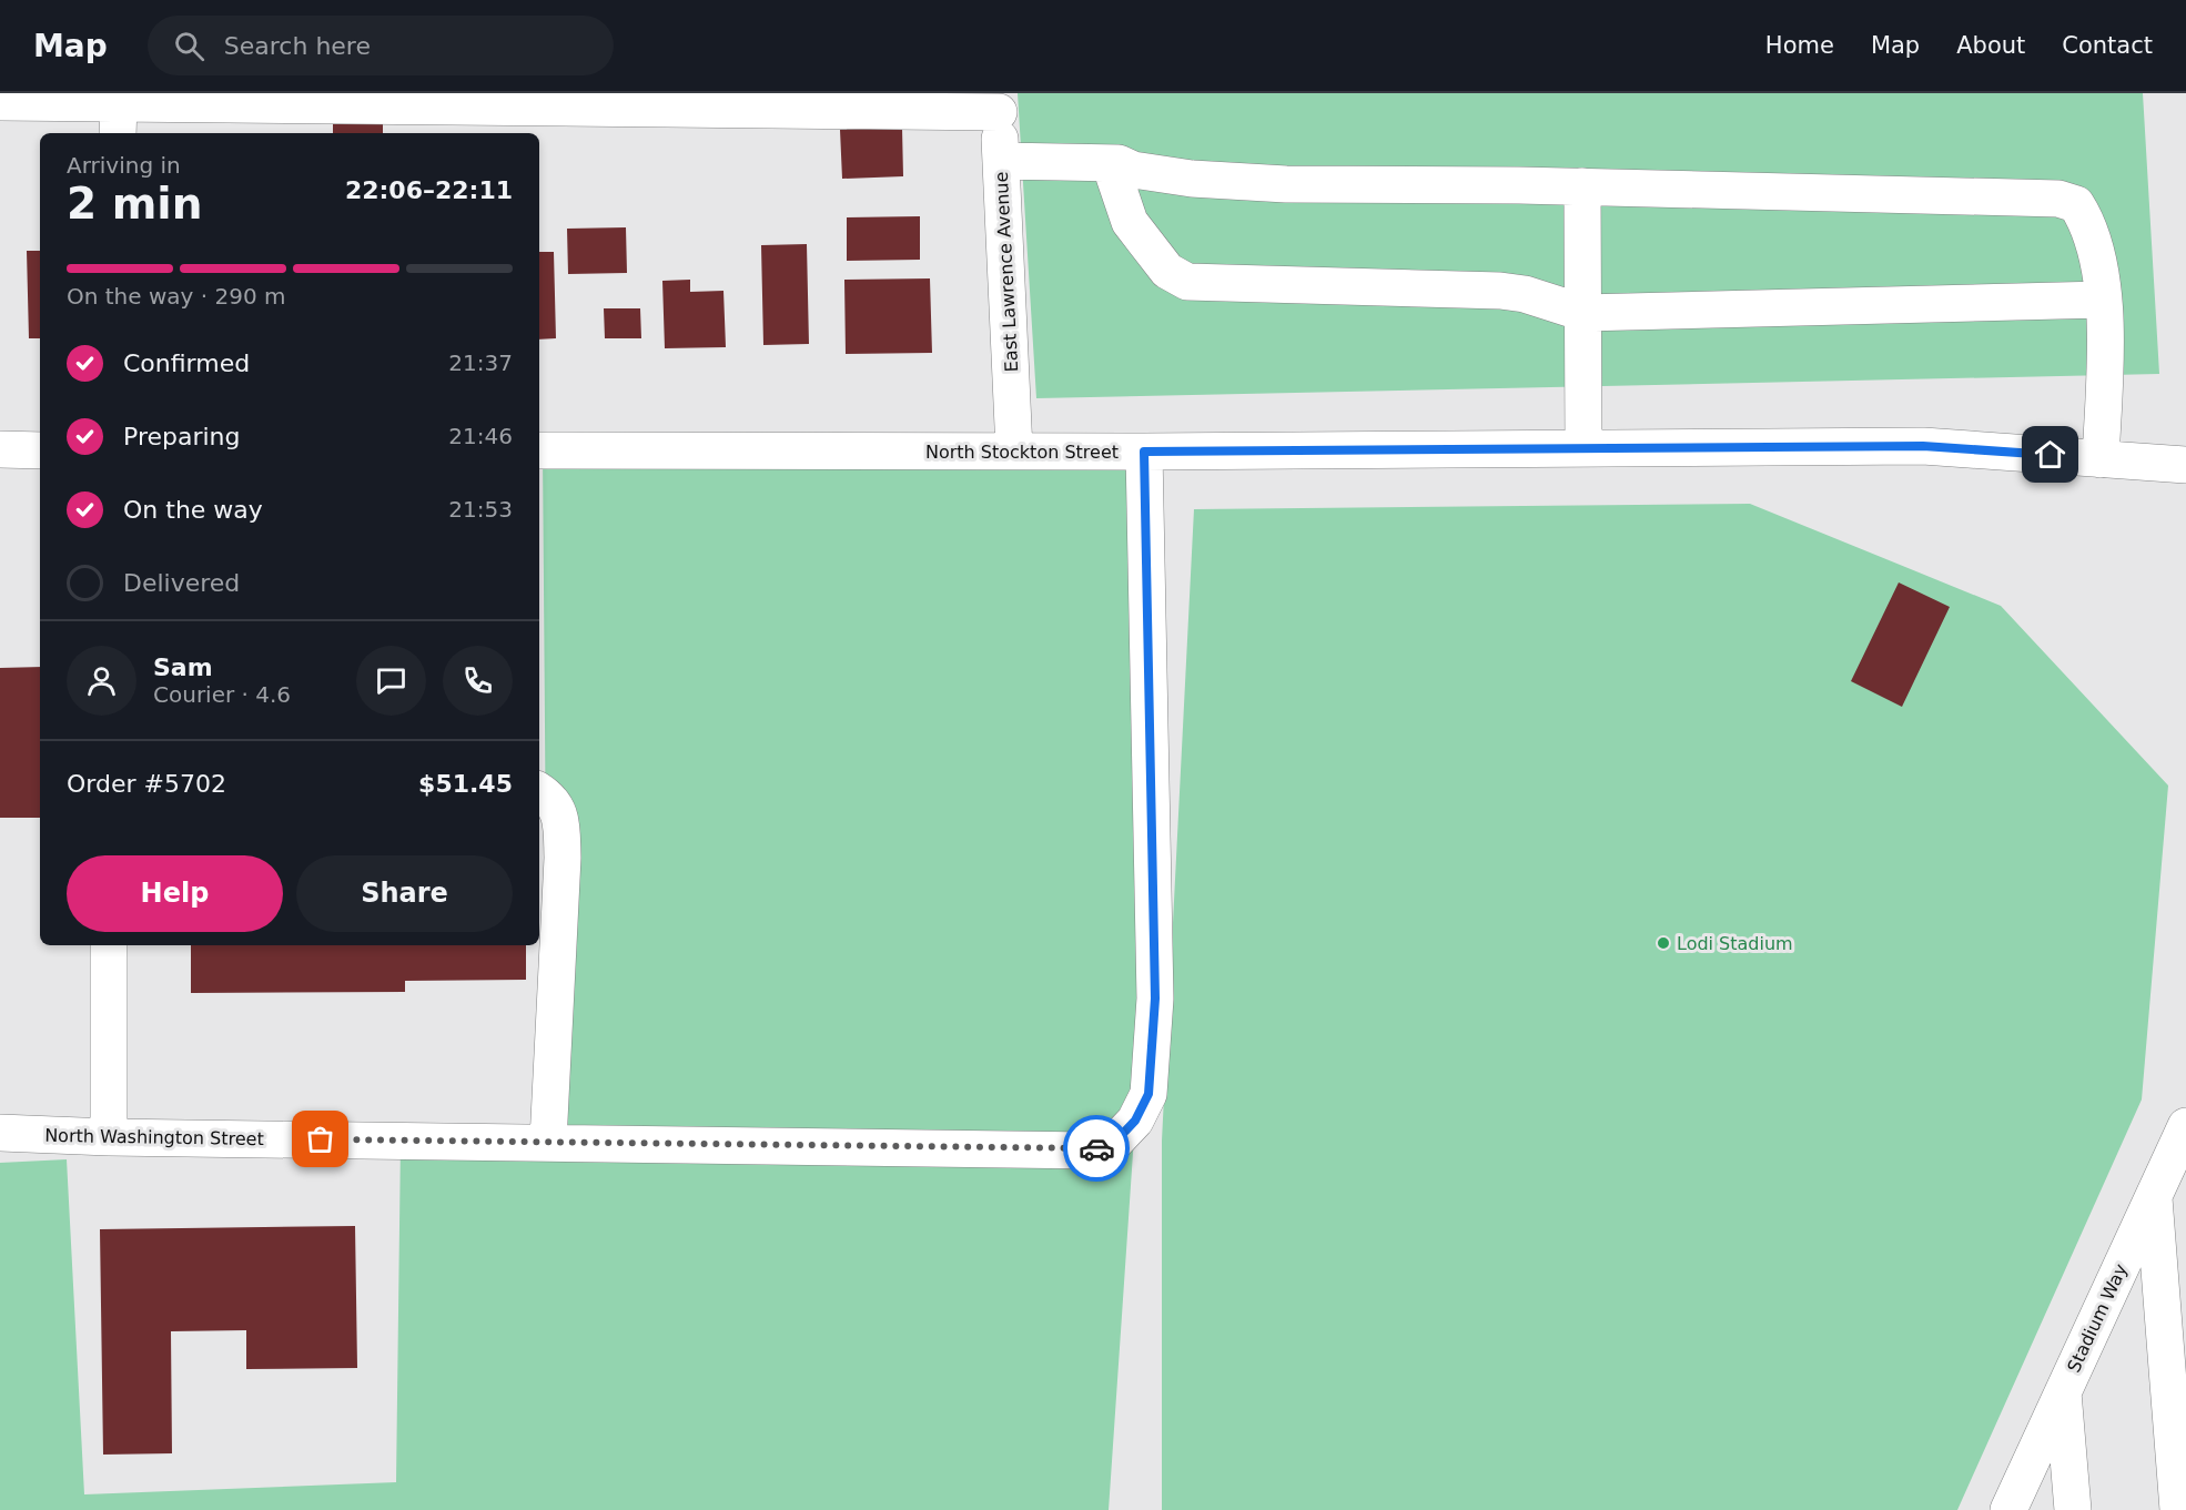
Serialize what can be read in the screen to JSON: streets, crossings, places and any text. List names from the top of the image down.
{
  "streets": {
    "street": [
      "East Lawrence Avenue",
      "North Stockton Street",
      "North Washington Street",
      "Stadium Way"
    ]
  },
  "crossings": [
    ["East Lawrence Avenue", "North Stockton Street"],
    ["North Stockton Street", "North Washington Street"]
  ],
  "places": ["Lodi Stadium"],
  "page": {
    "header": "Map",
    "search": "Search here",
    "nav": [
      "Home",
      "Map",
      "About",
      "Contact"
    ],
    "heading": ["2 min", "Arriving in", "22:06–22:11"],
    "panel": [
      "Sam",
      "Courier · 4.6",
      "Order #5702",
      "$51.45"
    ],
    "bar": "On the way · 290 m",
    "list": [
      ["Confirmed", "21:37"],
      ["Preparing", "21:46"],
      ["On the way", "21:53"],
      "Delivered"
    ],
    "buttons": ["Help", "Share"]
  }
}
